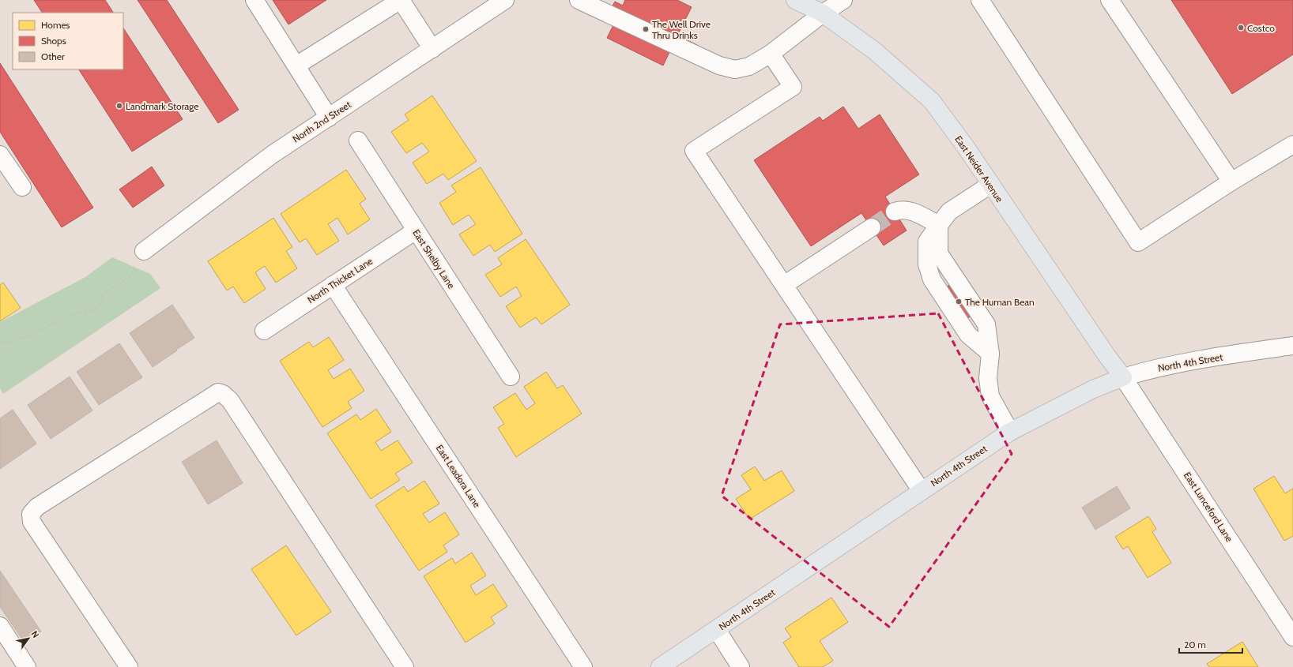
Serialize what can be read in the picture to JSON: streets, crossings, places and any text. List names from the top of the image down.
{
  "streets": {
    "main road": ["East Neider Avenue", "North 4th Street"],
    "street": [
      "North 2nd Street",
      "East Shelby Lane",
      "North Thicket Lane",
      "East Leadora Lane",
      "East Lunceford Lane"
    ]
  },
  "crossings": [
    ["East Neider Avenue", "North 4th Street"],
    ["East Neider Avenue", "East Lunceford Lane"],
    ["East Shelby Lane", "North Thicket Lane"],
    ["North Thicket Lane", "East Leadora Lane"],
    ["North 4th Street", "East Lunceford Lane"]
  ],
  "places": [
    "Costco",
    "The Well Drive Thru Drinks",
    "Landmark Storage",
    "The Human Bean"
  ],
  "legend": ["Homes", "Shops", "Other"],
  "scale_bar": "20 m",
  "north": "top right"
}
